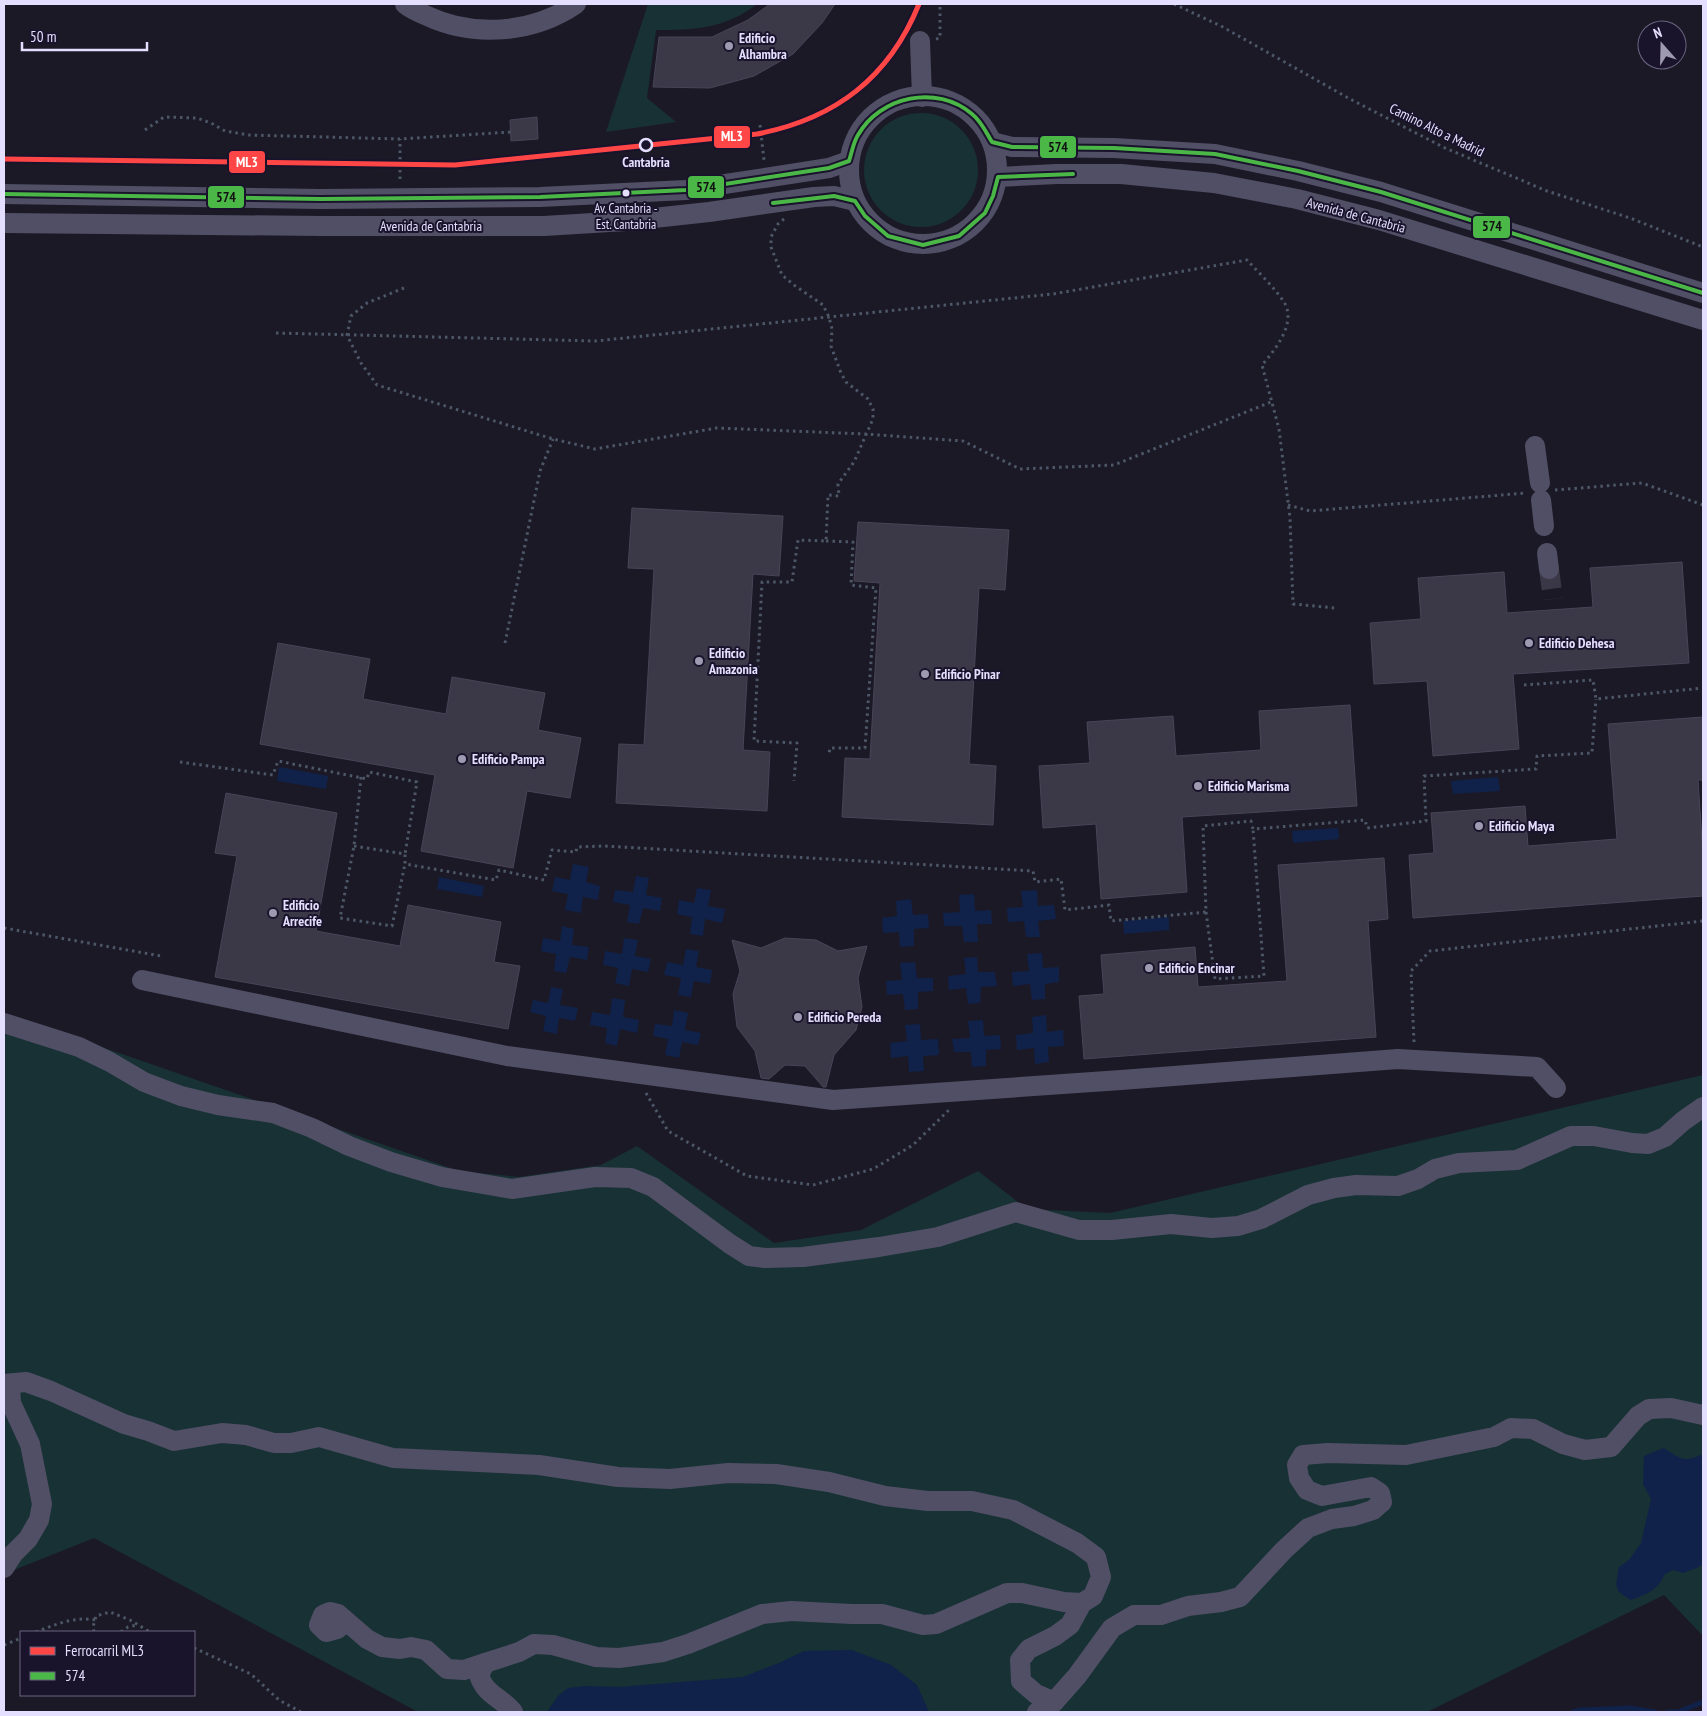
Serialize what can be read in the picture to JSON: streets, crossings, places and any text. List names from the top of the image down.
{
  "streets": {
    "street": ["Avenida de Cantabria"],
    "path": ["Camino Alto a Madrid"]
  },
  "places": [
    "Edificio Alhambra",
    "Cantabria",
    "Av. Cantabria - Est. Cantabria",
    "Edificio Dehesa",
    "Edificio Amazonia",
    "Edificio Pinar",
    "Edificio Pampa",
    "Edificio Marisma",
    "Edificio Maya",
    "Edificio Arrecife",
    "Edificio Encinar",
    "Edificio Pereda"
  ],
  "lines": ["rail line ML3", "transit line 574"],
  "legend": ["Ferrocarril ML3", "574"],
  "scale_bar": "50 m",
  "north": "top"
}
